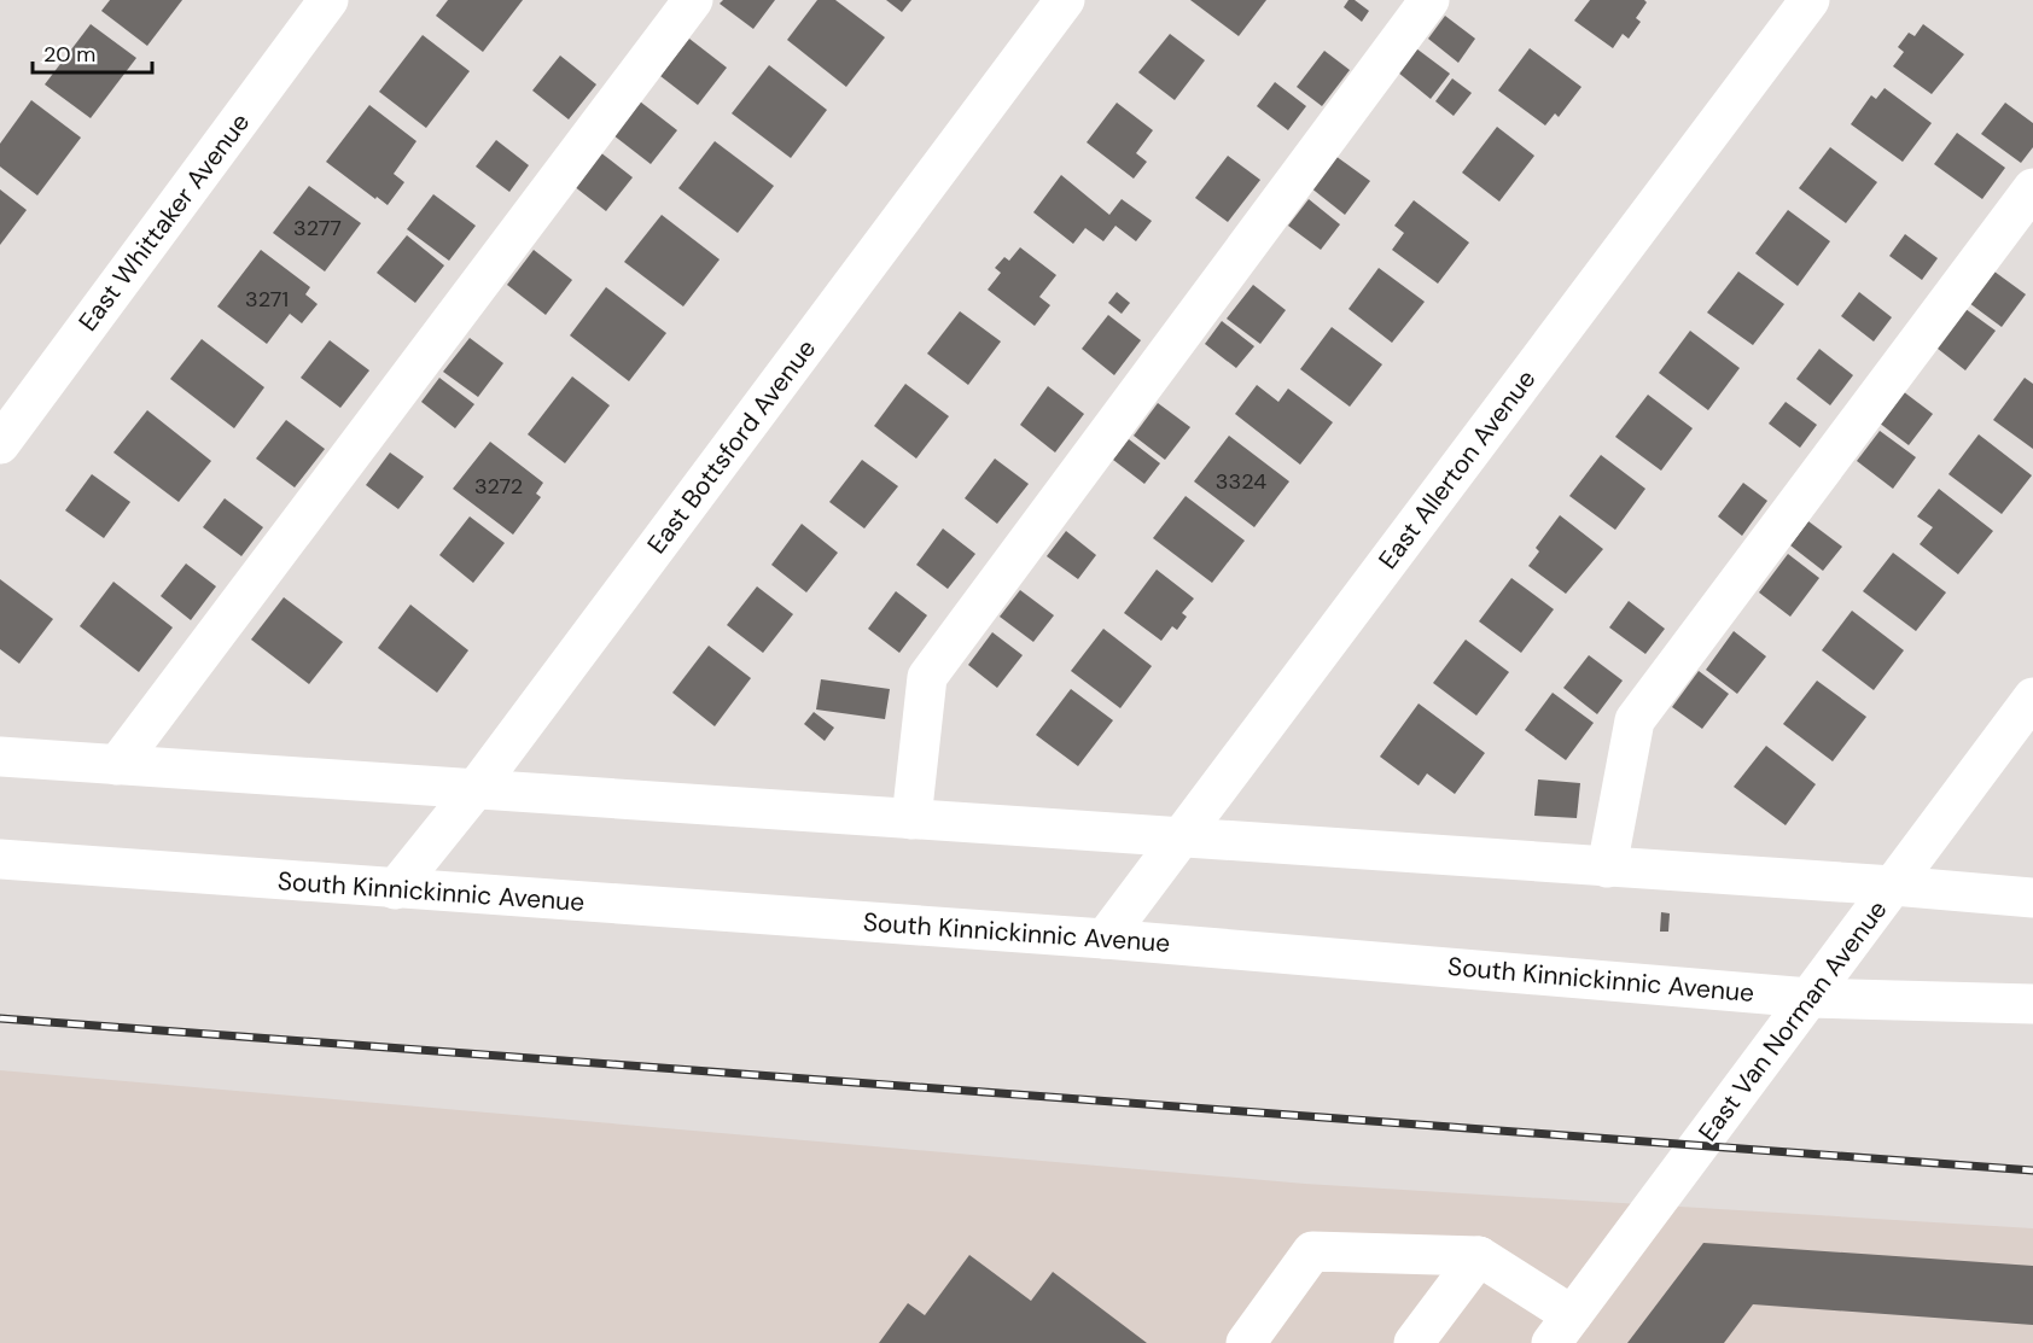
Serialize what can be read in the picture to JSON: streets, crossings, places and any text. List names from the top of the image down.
{
  "streets": {
    "street": [
      "East Whittaker Avenue",
      "East Bottsford Avenue",
      "East Allerton Avenue",
      "South Kinnickinnic Avenue",
      "East Van Norman Avenue"
    ]
  },
  "crossings": [
    ["East Bottsford Avenue", "South Kinnickinnic Avenue"],
    ["East Allerton Avenue", "South Kinnickinnic Avenue"],
    ["South Kinnickinnic Avenue", "East Van Norman Avenue"]
  ],
  "house_numbers": [
    "3277",
    "3271",
    "3324",
    "3272"
  ],
  "scale_bar": "20 m"
}
